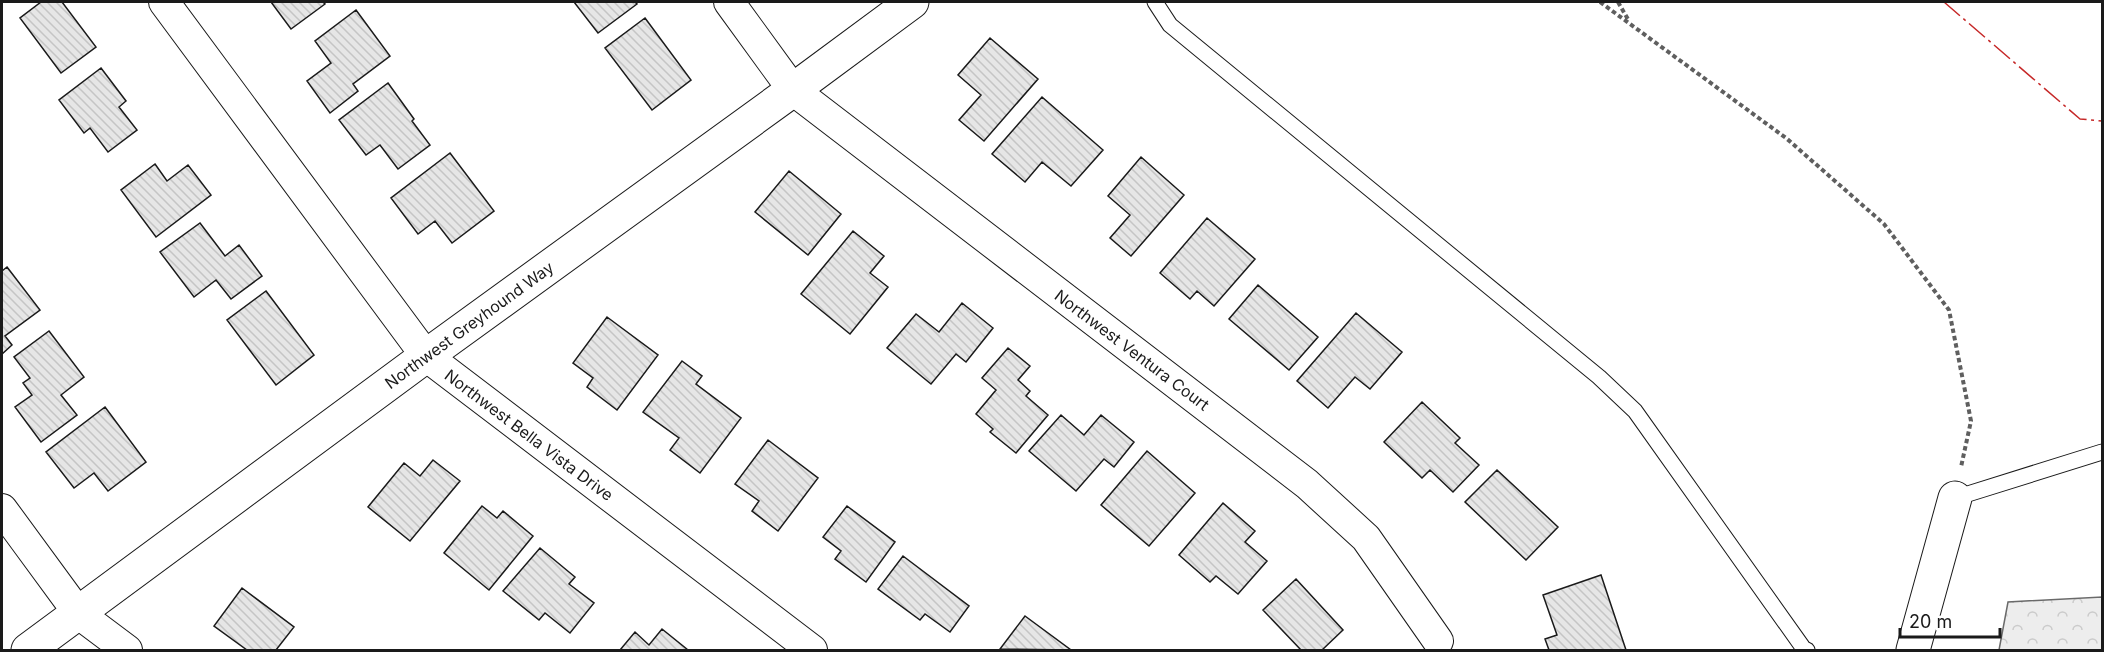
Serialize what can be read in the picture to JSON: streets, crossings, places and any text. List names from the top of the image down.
{
  "streets": {
    "street": ["Northwest Greyhound Way", "Northwest Ventura Court", "Northwest Bella Vista Drive"]
  },
  "crossings": [
    ["Northwest Greyhound Way", "Northwest Ventura Court"],
    ["Northwest Greyhound Way", "Northwest Bella Vista Drive"]
  ],
  "scale_bar": "20 m"
}
